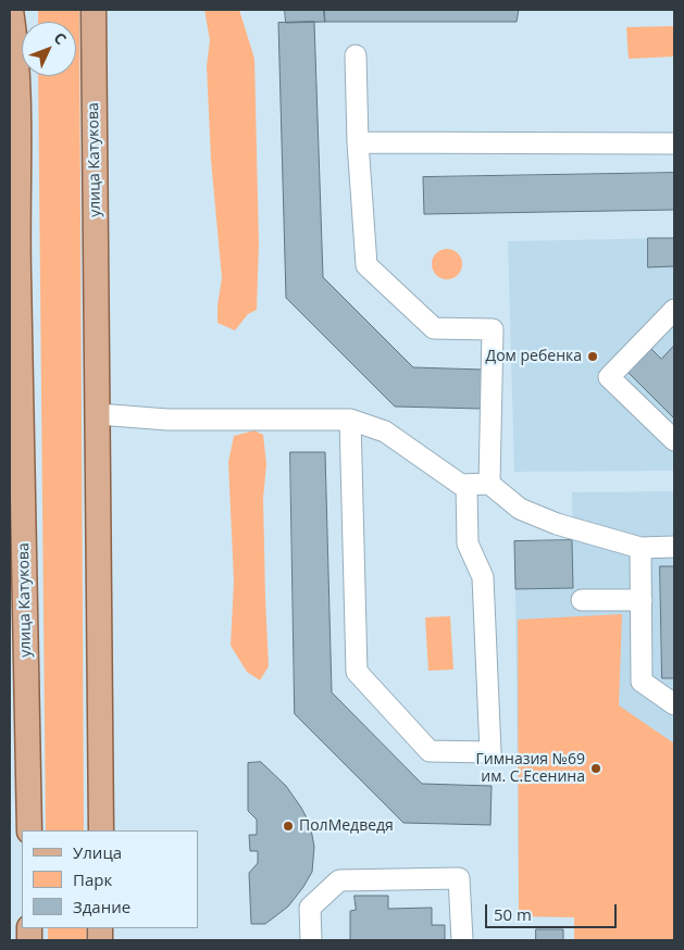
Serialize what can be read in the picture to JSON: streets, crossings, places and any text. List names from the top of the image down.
{
  "streets": {
    "main road": ["улица Катукова"]
  },
  "places": ["Дом ребенка", "Гимназия №69 им. С.Есенина", "ПолМедведя"],
  "legend": ["Улица", "Парк", "Здание"],
  "scale_bar": "50 m",
  "north": "top right"
}
